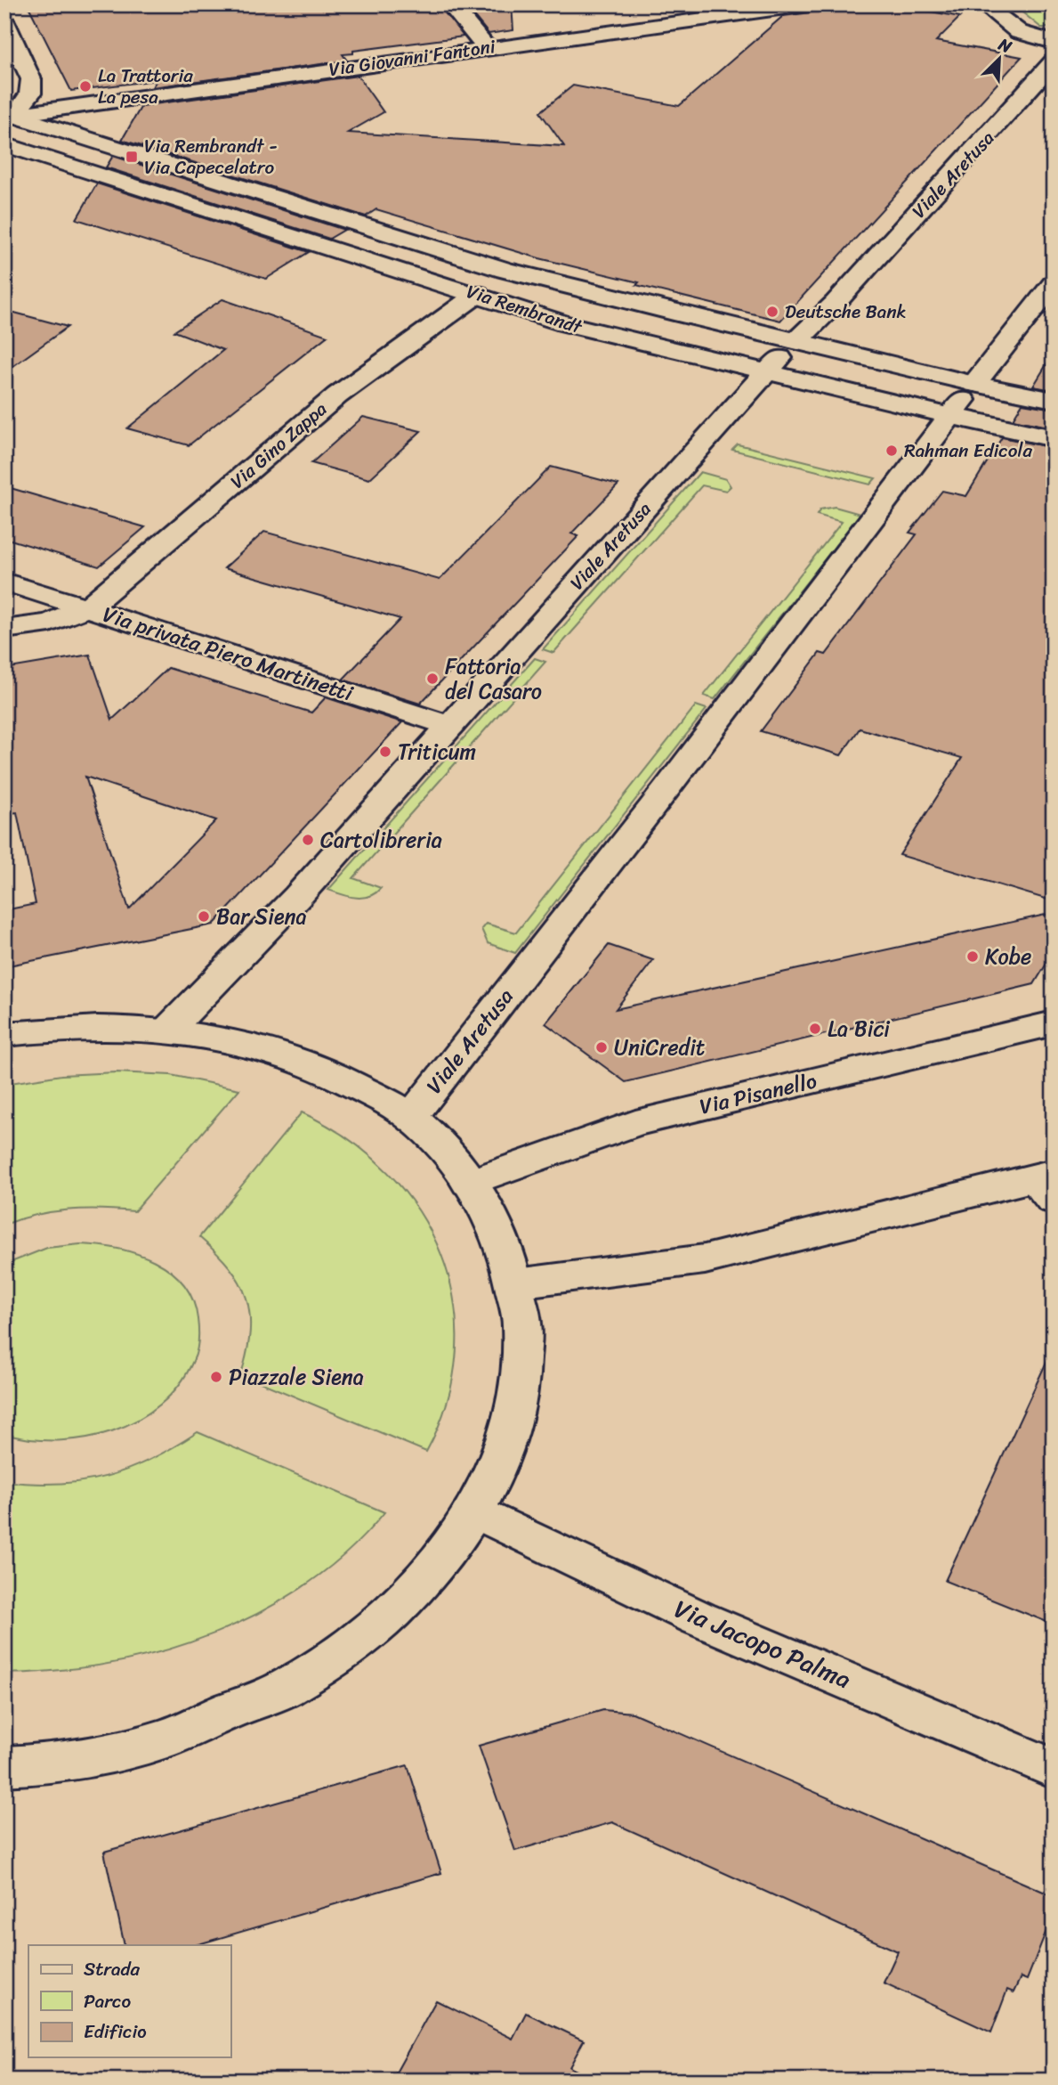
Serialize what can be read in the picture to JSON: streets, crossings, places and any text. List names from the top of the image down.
{
  "streets": {
    "street": [
      "Via Giovanni Fantoni",
      "Viale Aretusa",
      "Via Rembrandt",
      "Via Gino Zappa",
      "Via privata Piero Martinetti",
      "Via Pisanello",
      "Via Jacopo Palma"
    ]
  },
  "crossings": [
    ["Via Giovanni Fantoni", "Via Rembrandt"],
    ["Viale Aretusa", "Via Rembrandt"],
    ["Viale Aretusa", "Via privata Piero Martinetti"],
    ["Via Rembrandt", "Via Gino Zappa"],
    ["Via Gino Zappa", "Via privata Piero Martinetti"]
  ],
  "places": {
    "other": [
      "La Trattoria La pesa",
      "Deutsche Bank",
      "Rahman Edicola",
      "Fattoria del Casaro",
      "Triticum",
      "Cartolibreria",
      "Bar Siena",
      "Kobe",
      "La Bici",
      "UniCredit",
      "Piazzale Siena"
    ],
    "transit": ["Via Rembrandt - Via Capecelatro"]
  },
  "legend": ["Strada", "Parco", "Edificio"],
  "north": "top right"
}
